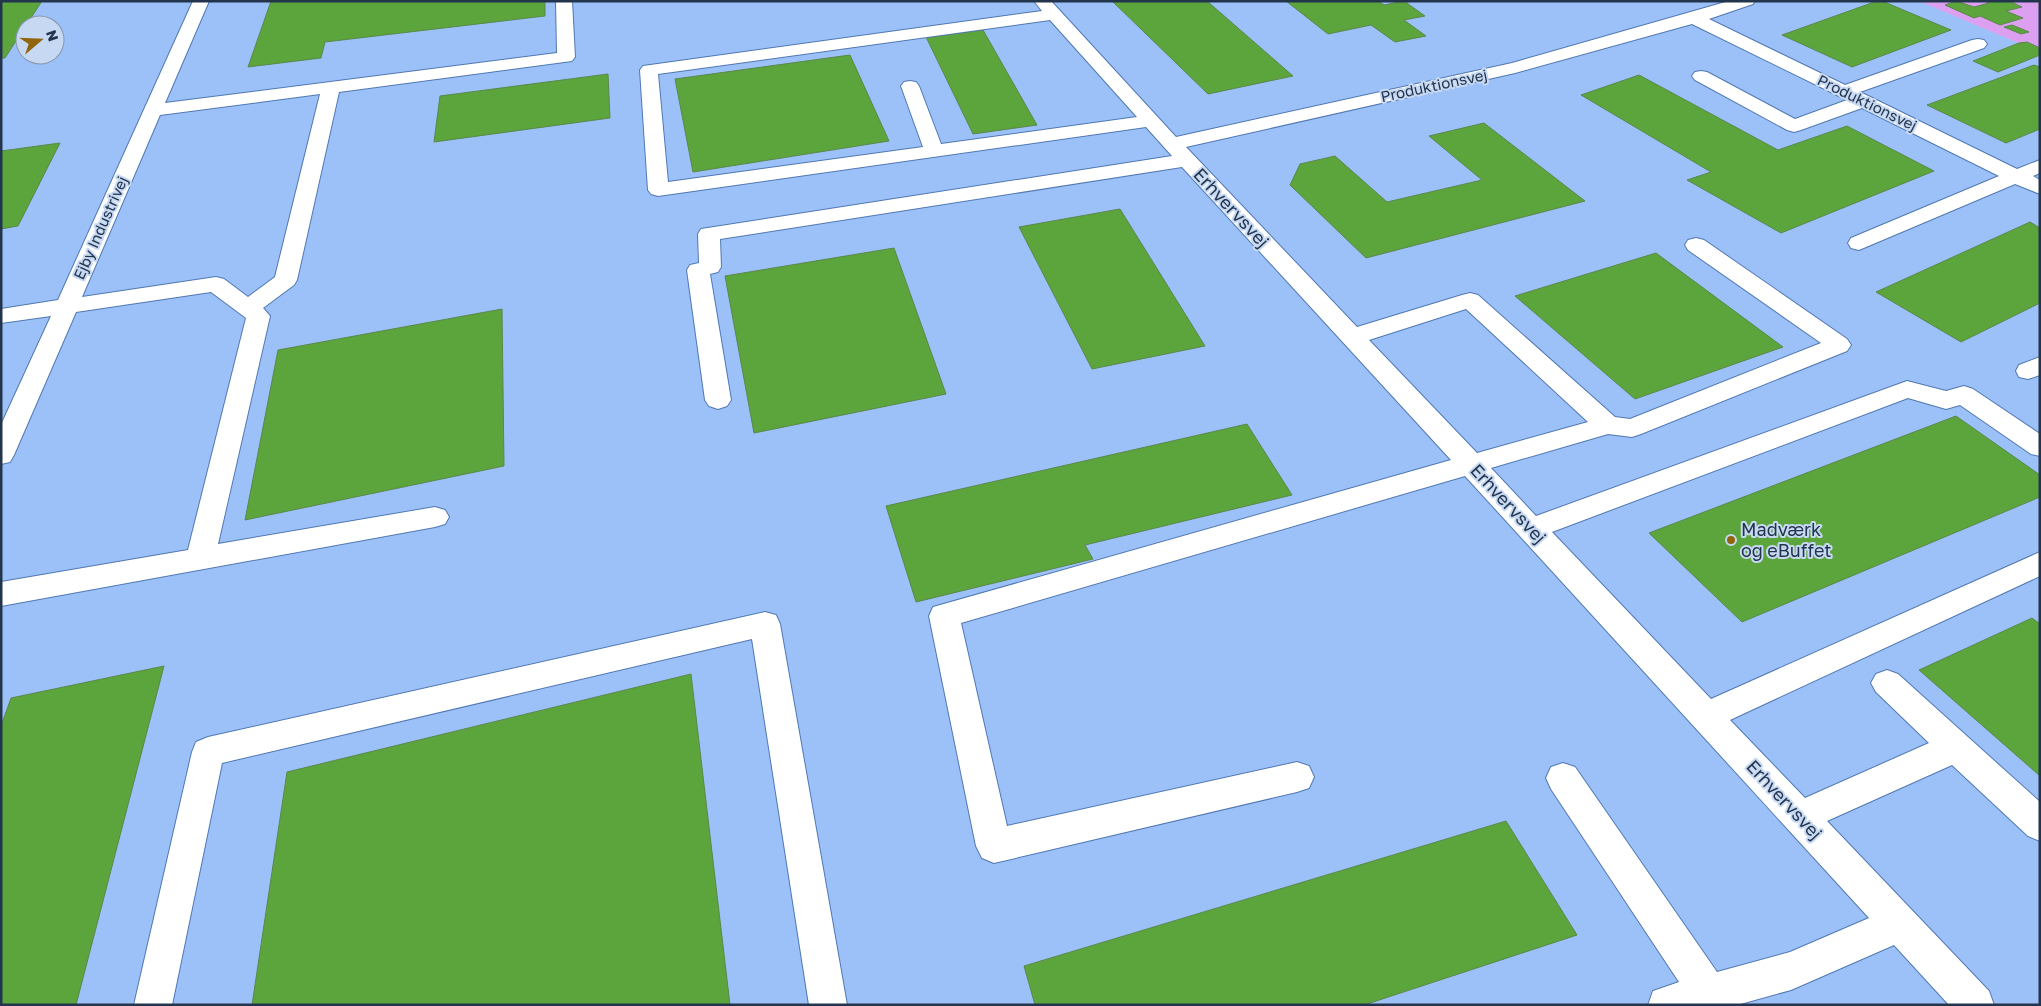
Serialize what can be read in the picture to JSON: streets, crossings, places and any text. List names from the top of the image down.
{
  "streets": {
    "street": ["Produktionsvej", "Erhvervsvej", "Ejby Industrivej"]
  },
  "crossings": [
    ["Produktionsvej", "Erhvervsvej"]
  ],
  "places": ["Madværk og eBuffet"],
  "north": "right"
}
